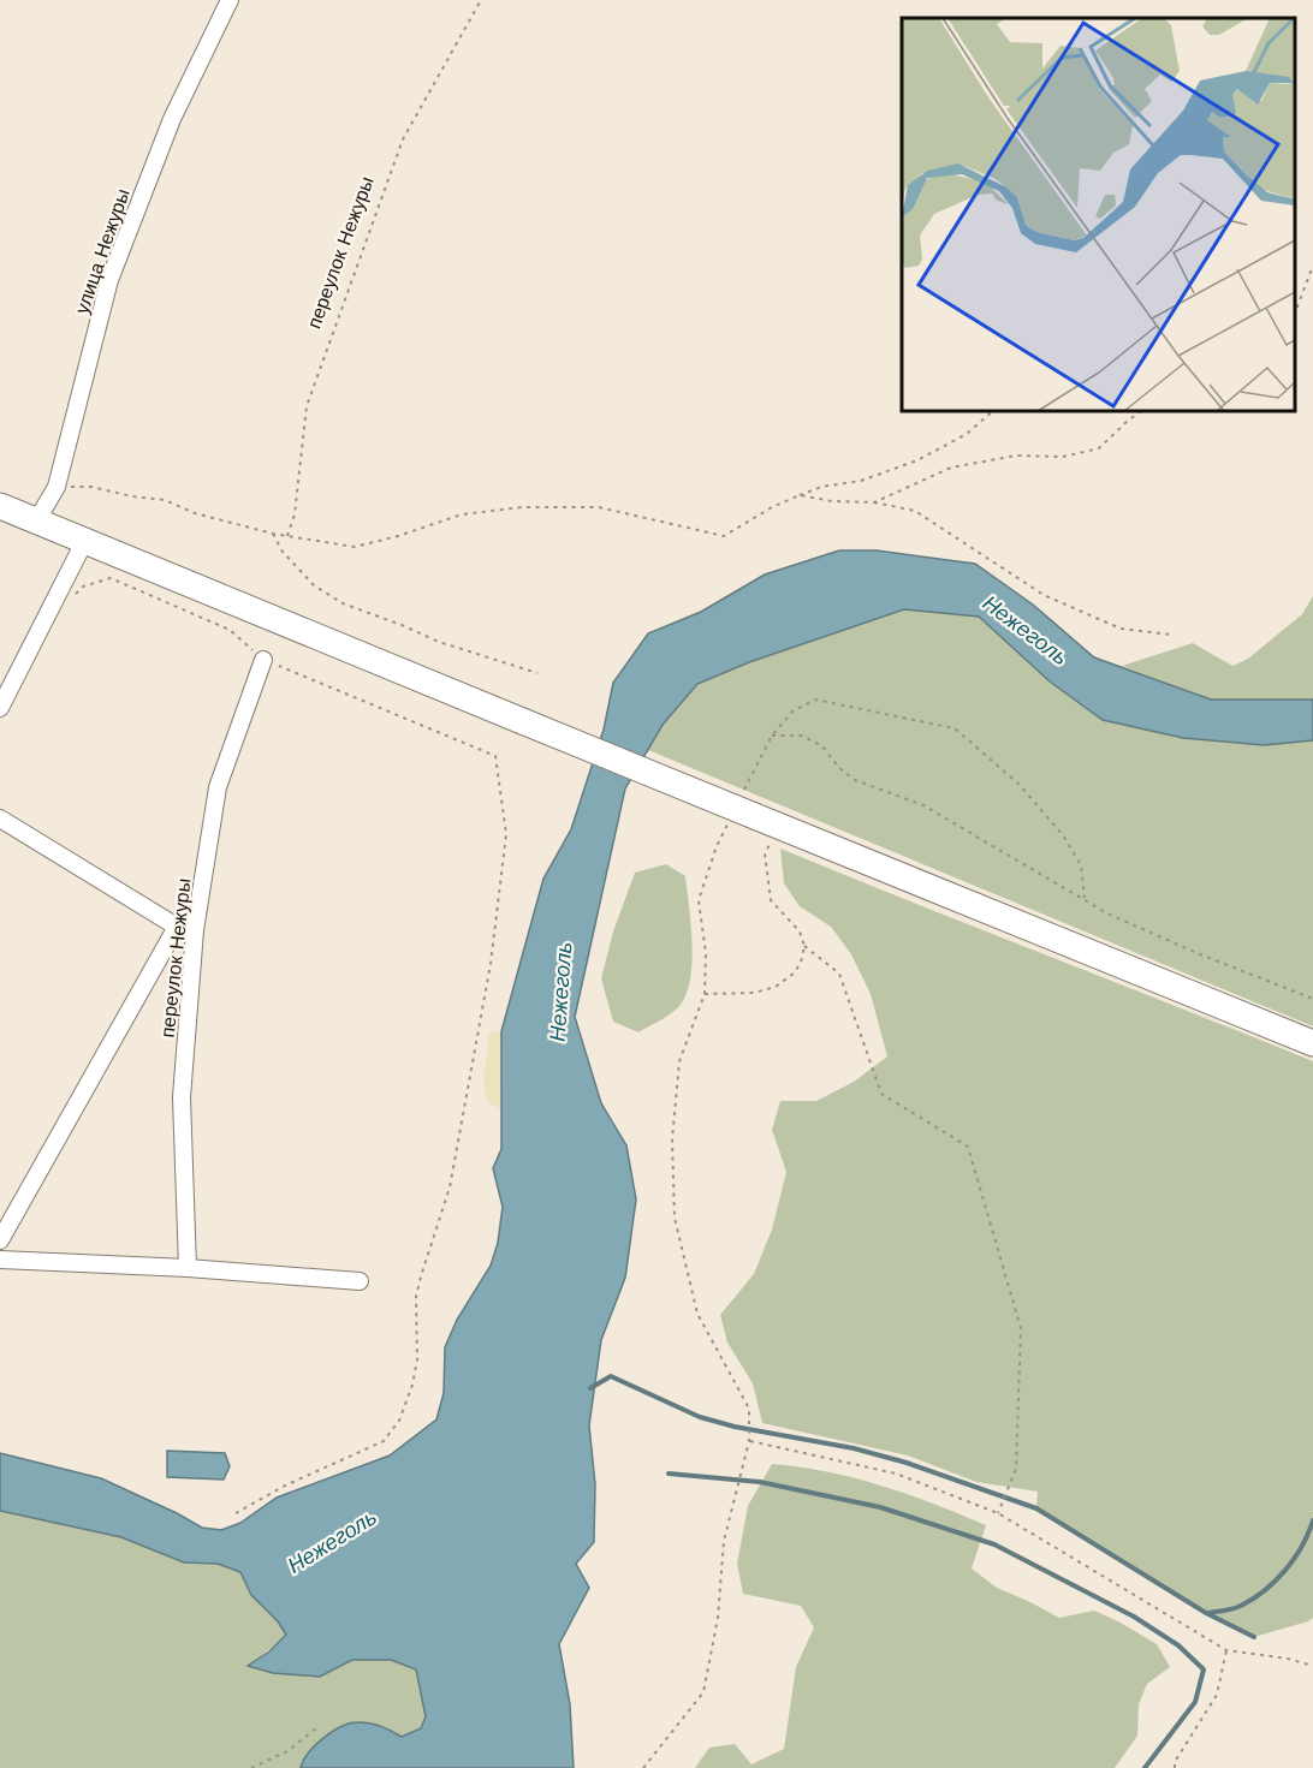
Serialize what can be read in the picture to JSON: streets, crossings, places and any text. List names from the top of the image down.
{
  "streets": {
    "street": ["улица Нежуры", "переулок Нежуры"]
  },
  "water": ["Нежеголь"]
}
